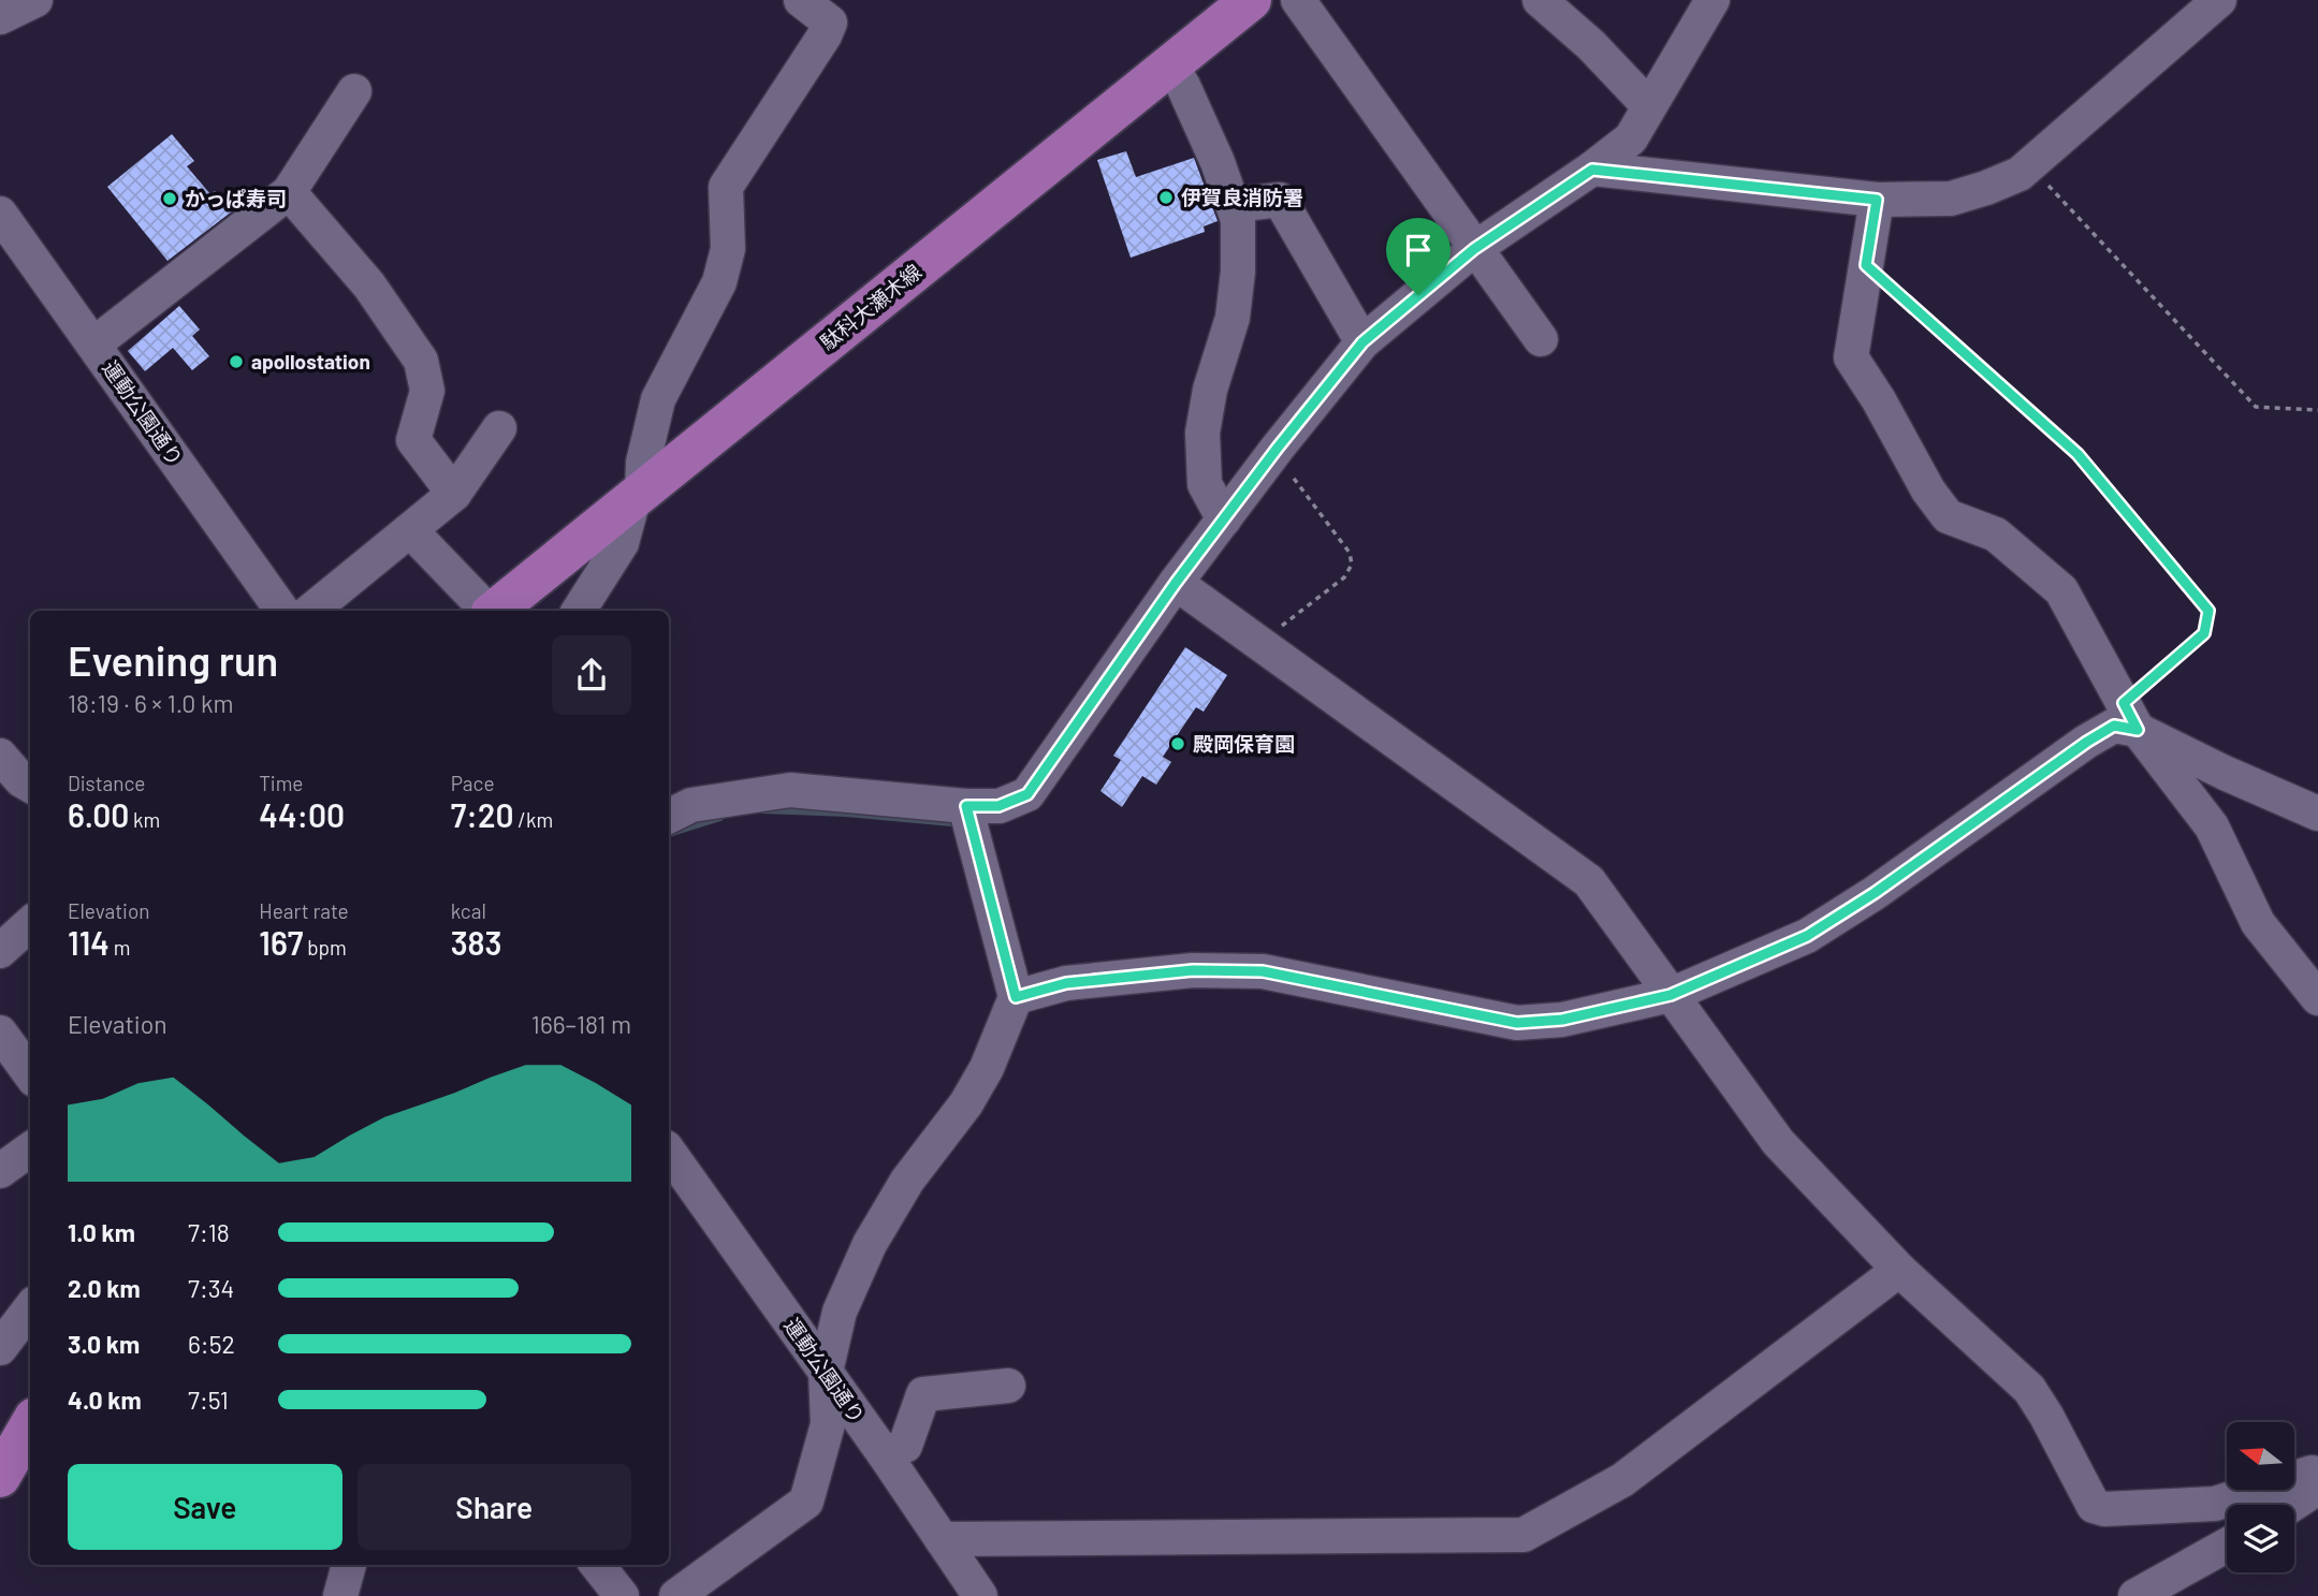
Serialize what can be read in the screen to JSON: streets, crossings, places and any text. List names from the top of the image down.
{
  "streets": {
    "main road": ["駄科大瀬木線"],
    "street": ["運動公園通り"]
  },
  "places": [
    "伊賀良消防署",
    "かっぱ寿司",
    "apollostation",
    "殿岡保育園"
  ],
  "north": "left",
  "page": {
    "heading": ["Evening run", "18:19 · 6 × 1.0 km"],
    "stats": [
      ["Distance", "6.00 km"],
      ["Time", "44:00"],
      ["Pace", "7:20 /km"],
      ["Elevation", "114 m"],
      ["Heart rate", "167 bpm"],
      ["kcal", "383"]
    ],
    "chart": ["Elevation", "166–181 m"],
    "list": [
      {
        "name": "1.0 km",
        "note": "7:18"
      },
      {
        "name": "2.0 km",
        "note": "7:34"
      },
      {
        "name": "3.0 km",
        "note": "6:52"
      },
      {
        "name": "4.0 km",
        "note": "7:51"
      }
    ],
    "buttons": ["Save", "Share"]
  }
}
